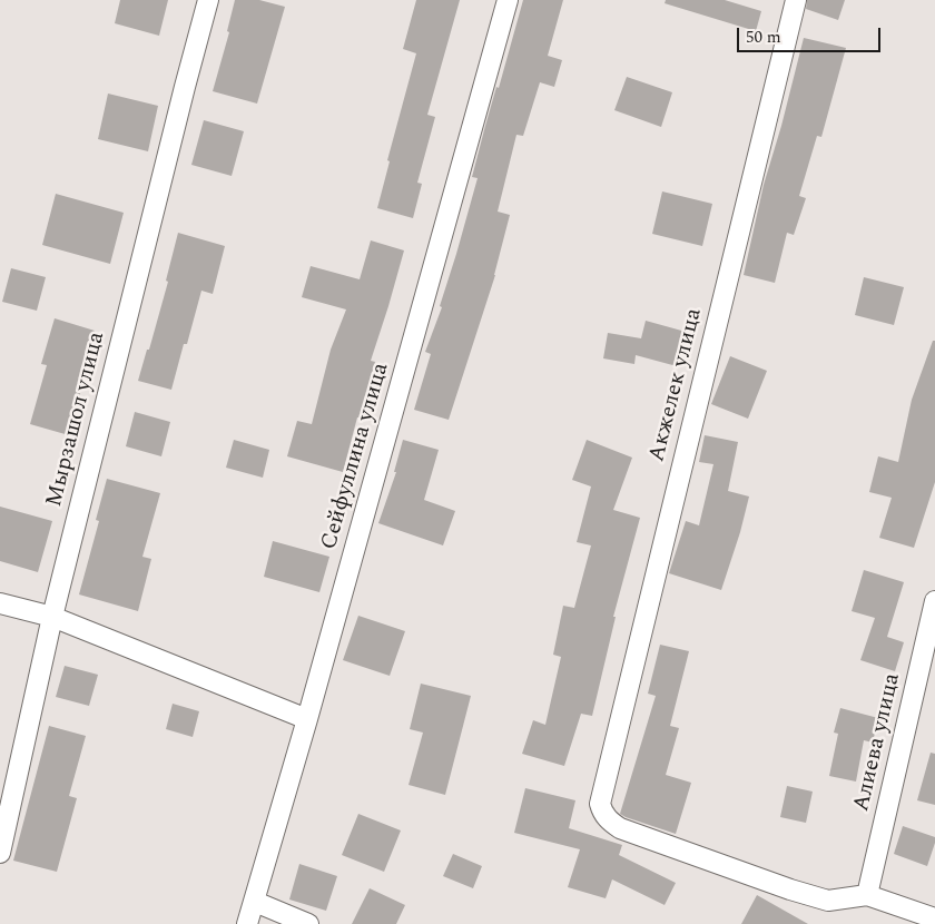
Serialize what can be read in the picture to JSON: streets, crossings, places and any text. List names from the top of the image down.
{
  "streets": {
    "street": [
      "Акжелек улица",
      "Мырзашол улица",
      "Сейфуллина улица",
      "Алиева улица"
    ]
  },
  "crossings": [
    ["Акжелек улица", "Алиева улица"]
  ],
  "scale_bar": "50 m"
}
